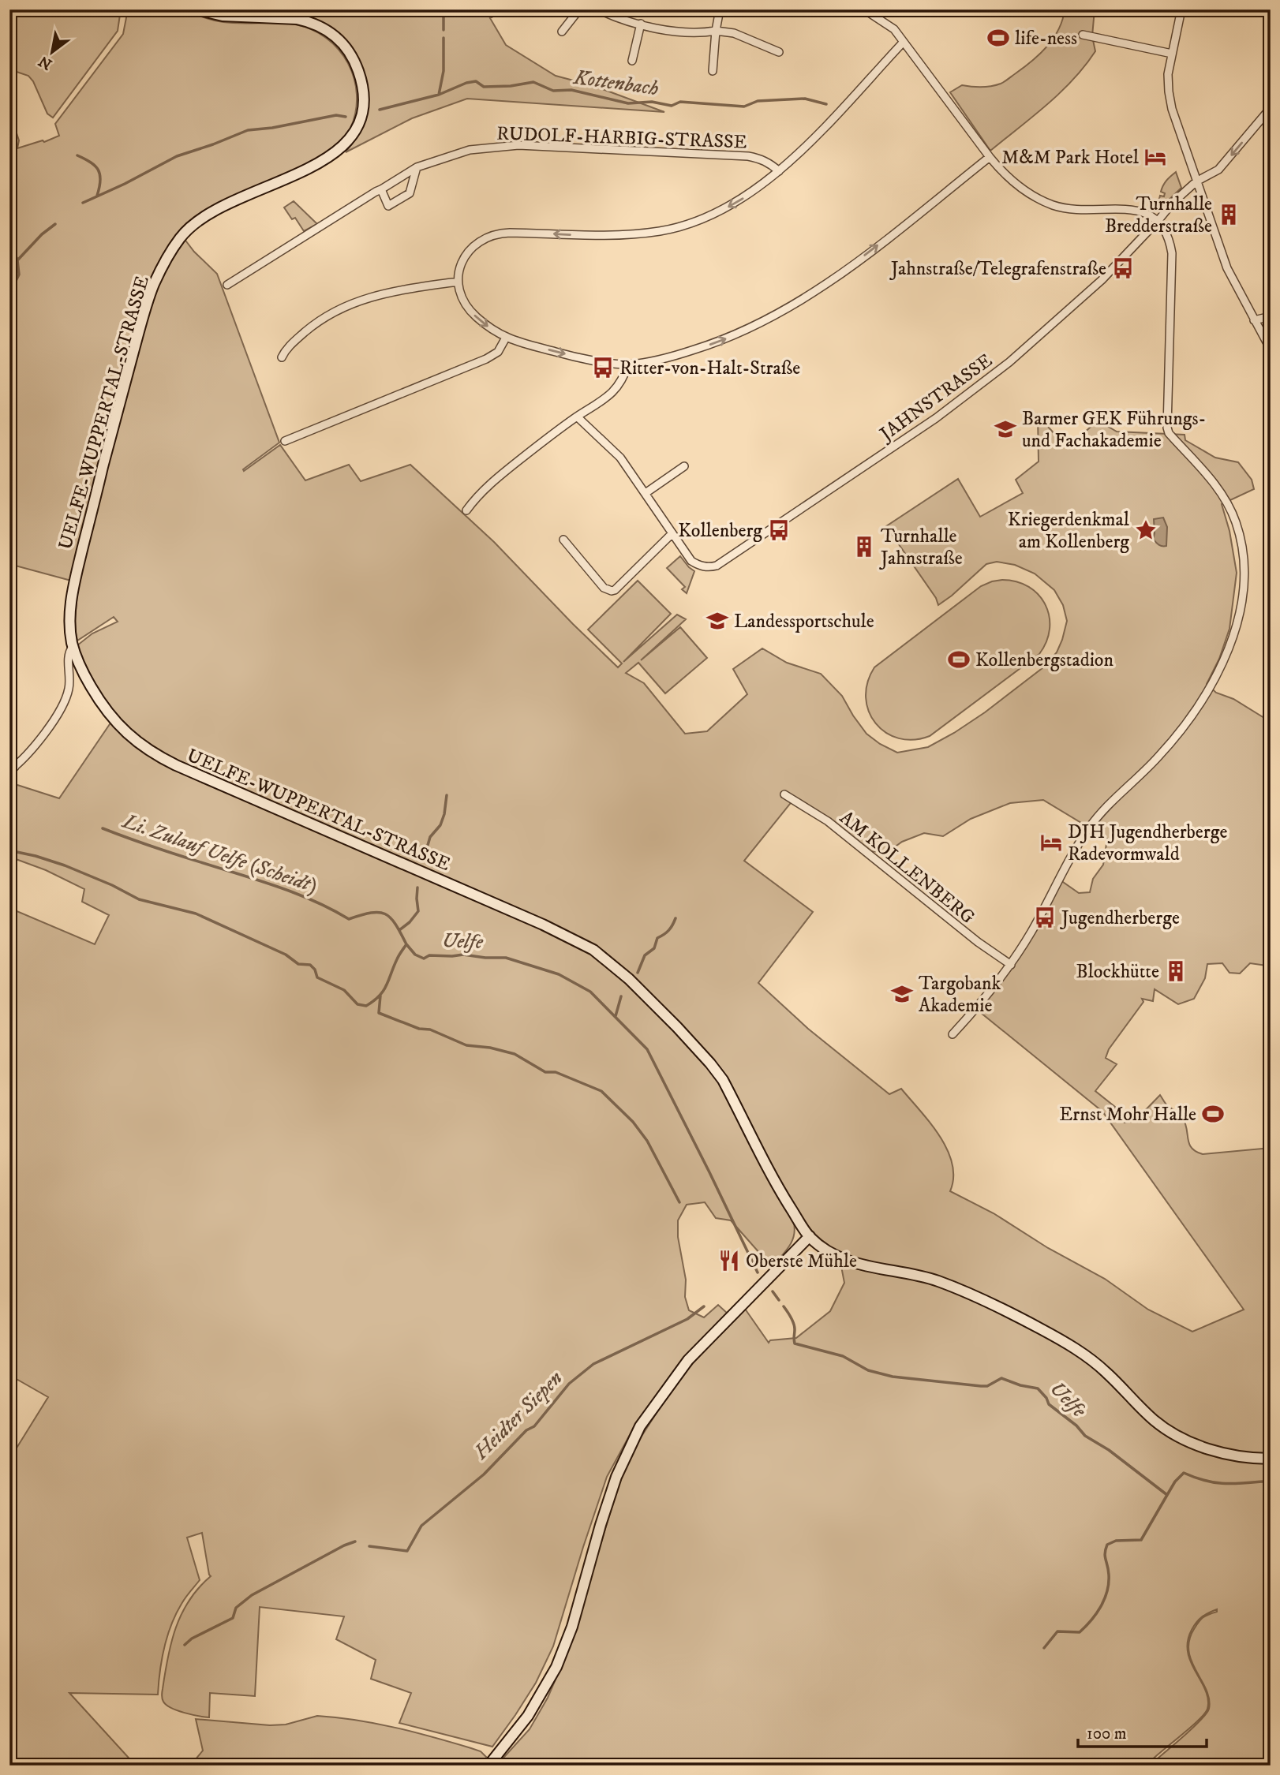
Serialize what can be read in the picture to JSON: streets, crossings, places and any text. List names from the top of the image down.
{
  "streets": {
    "main road": ["UELFE-WUPPERTAL-STRASSE"],
    "street": ["RUDOLF-HARBIG-STRASSE", "JAHNSTRASSE", "AM KOLLENBERG"]
  },
  "water": [
    "Kottenbach",
    "Li. Zulauf Uelfe (Scheidt)",
    "Uelfe",
    "Heidter Siepen"
  ],
  "places": {
    "sports": ["life-ness", "Kollenbergstadion", "Ernst Mohr Halle"],
    "hotel": ["M&M Park Hotel", "DJH Jugendherberge Radevormwald"],
    "building": ["Turnhalle Bredderstraße", "Turnhalle Jahnstraße", "Blockhütte"],
    "bus stop": [
      "Jahnstraße/Telegrafenstraße",
      "Ritter-von-Halt-Straße",
      "Kollenberg",
      "Jugendherberge"
    ],
    "school or university": ["Barmer GEK Führungs- und Fachakademie", "Landessportschule", "Targobank Akademie"],
    "place": ["Kriegerdenkmal am Kollenberg"],
    "restaurant": ["Oberste Mühle"]
  },
  "scale_bar": "100 m",
  "north": "bottom left"
}
